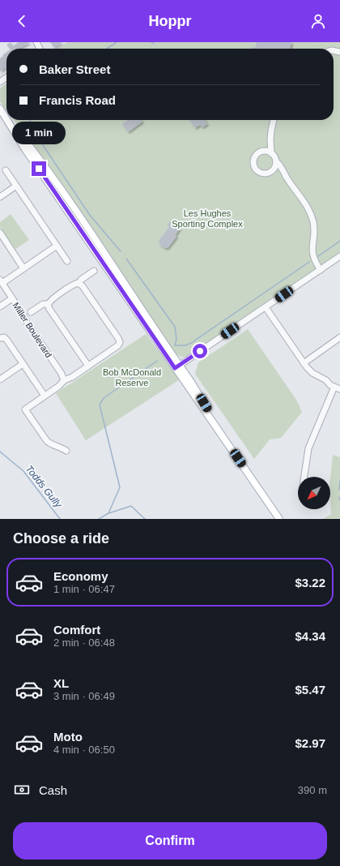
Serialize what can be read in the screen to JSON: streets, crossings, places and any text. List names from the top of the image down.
{
  "streets": {
    "street": ["Miller Boulevard"]
  },
  "water": ["Todds Gully"],
  "parks": ["Les Hughes Sporting Complex", "Bob McDonald Reserve"],
  "north": "bottom left",
  "page": {
    "header": "Hoppr",
    "banner": ["Baker Street", "Francis Road"],
    "bubble": "1 min",
    "heading": "Choose a ride",
    "list": [
      {
        "name": "Economy",
        "note": "1 min · 06:47",
        "value": "$3.22"
      },
      {
        "name": "Comfort",
        "note": "2 min · 06:48",
        "value": "$4.34"
      },
      {
        "name": "XL",
        "note": "3 min · 06:49",
        "value": "$5.47"
      },
      {
        "name": "Moto",
        "note": "4 min · 06:50",
        "value": "$2.97"
      }
    ],
    "pay": ["Cash", "390 m"],
    "buttons": "Confirm"
  }
}
